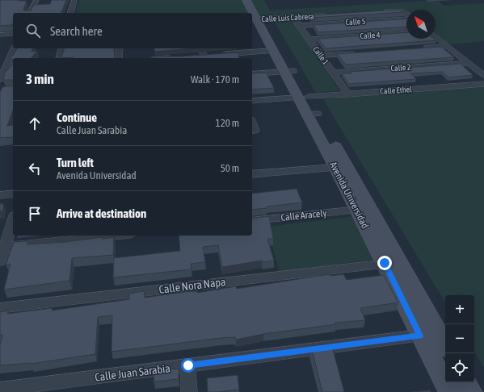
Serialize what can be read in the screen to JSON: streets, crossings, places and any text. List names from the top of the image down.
{
  "streets": {
    "main road": ["Avenida Universidad"],
    "street": [
      "Calle Luis Cabrera",
      "Calle 5",
      "Calle 4",
      "Calle 1",
      "Calle 2",
      "Calle Ethel",
      "Calle Aracely",
      "Calle Nora Napa",
      "Calle Juan Sarabia"
    ]
  },
  "crossings": [
    ["Calle Luis Cabrera", "Calle 1"],
    ["Calle Luis Cabrera", "Avenida Universidad"],
    ["Calle 5", "Calle 1"],
    ["Calle 4", "Calle 1"],
    ["Calle 1", "Calle 2"],
    ["Calle 1", "Calle Ethel"],
    ["Calle Ethel", "Avenida Universidad"],
    ["Avenida Universidad", "Calle Aracely"],
    ["Avenida Universidad", "Calle Nora Napa"],
    ["Avenida Universidad", "Calle Juan Sarabia"]
  ],
  "north": "top left",
  "page": {
    "search": "Search here",
    "heading": ["3 min", "Walk · 170 m"],
    "list": [
      ["Continue", "Calle Juan Sarabia", "120 m"],
      ["Turn left", "Avenida Universidad", "50 m"],
      "Arrive at destination"
    ],
    "map_buttons": ["+", "−"]
  }
}
